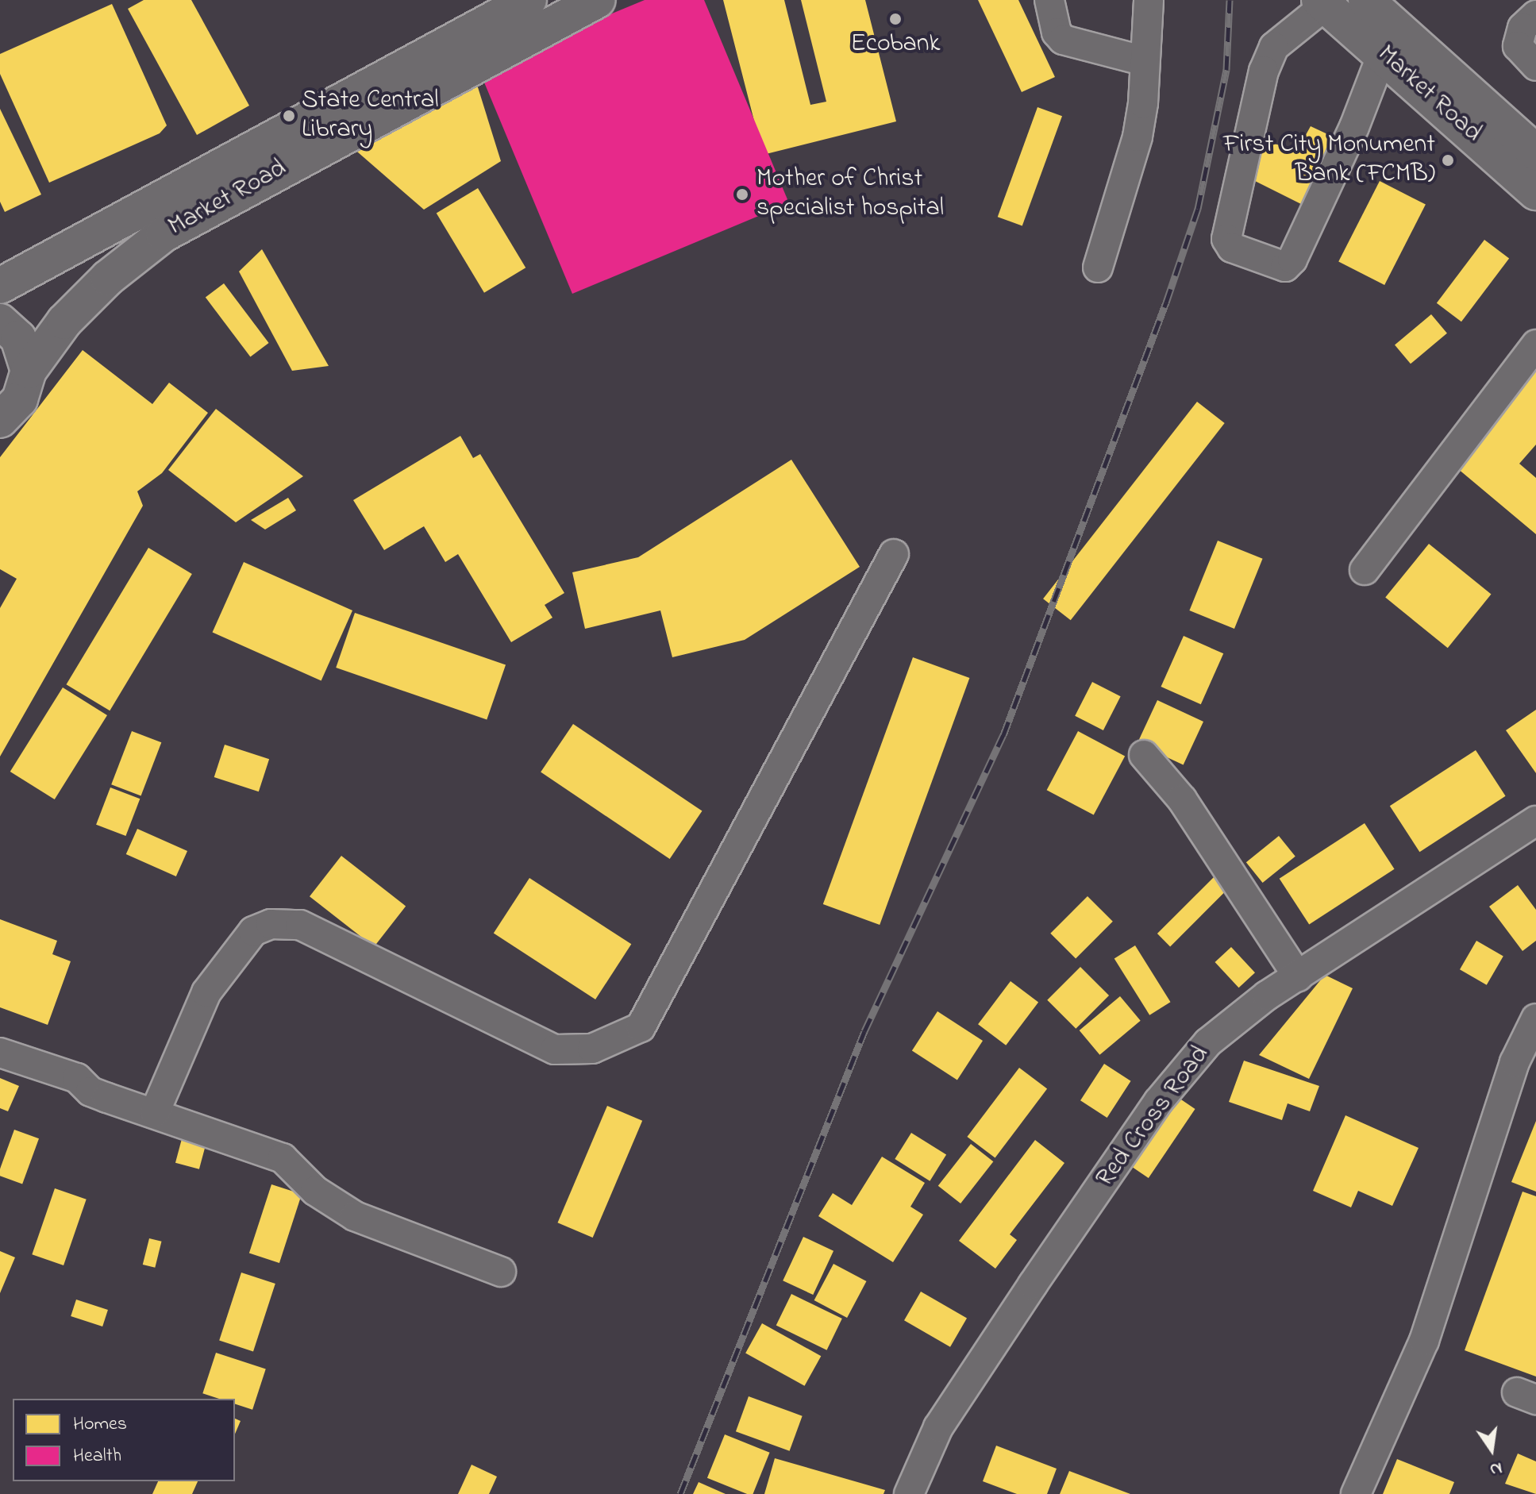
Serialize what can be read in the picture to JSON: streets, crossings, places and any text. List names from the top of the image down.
{
  "streets": {
    "main road": ["Market Road"],
    "street": ["Red Cross Road"]
  },
  "places": [
    "Ecobank",
    "State Central Library",
    "First City Monument Bank (FCMB)",
    "Mother of Christ specialist hospital"
  ],
  "legend": ["Homes", "Health"],
  "north": "bottom"
}
